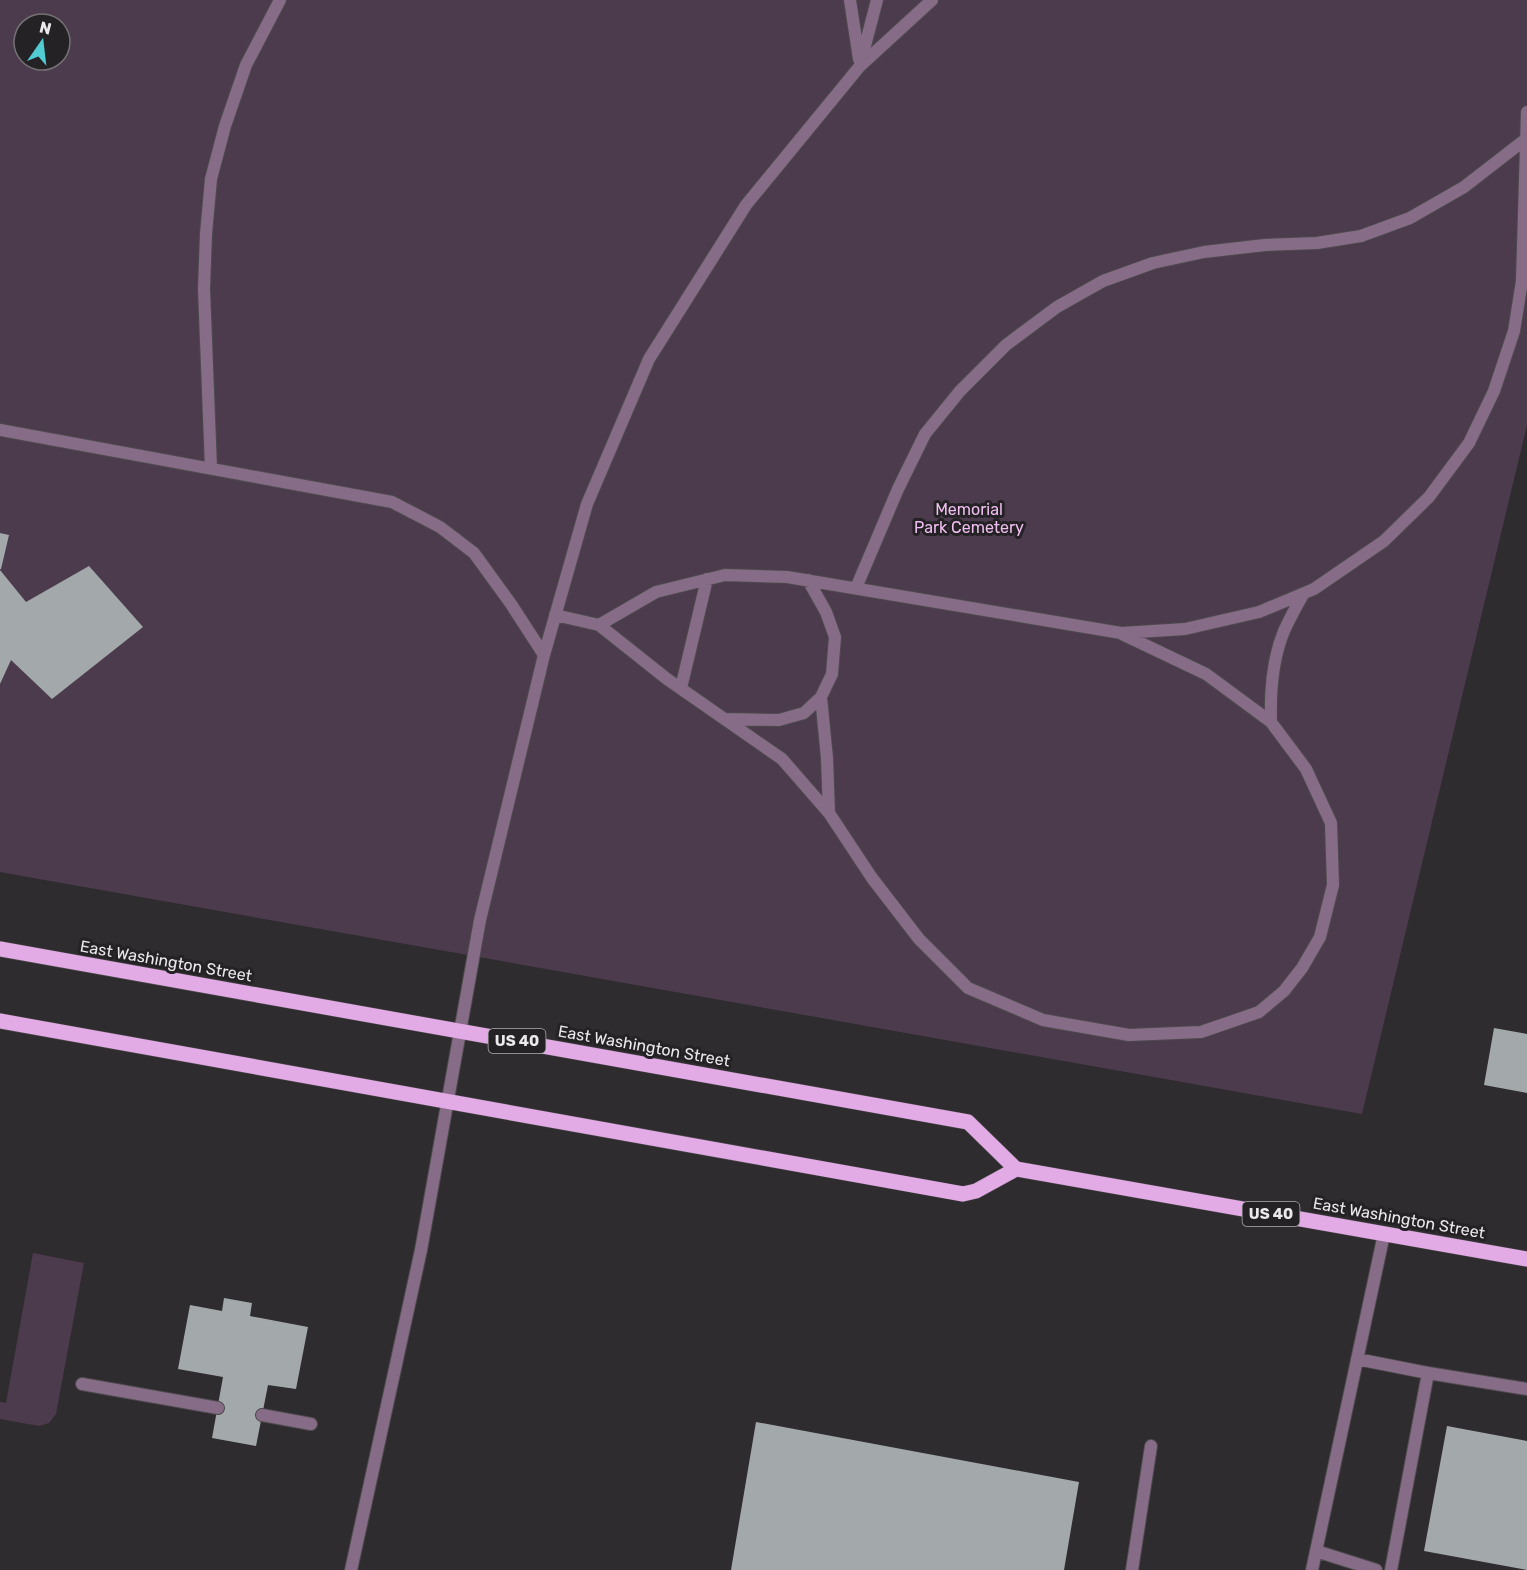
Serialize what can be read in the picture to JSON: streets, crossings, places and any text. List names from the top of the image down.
{
  "streets": {
    "main road": ["East Washington Street", "US 40"]
  },
  "parks": ["Memorial Park Cemetery"],
  "north": "top"
}
